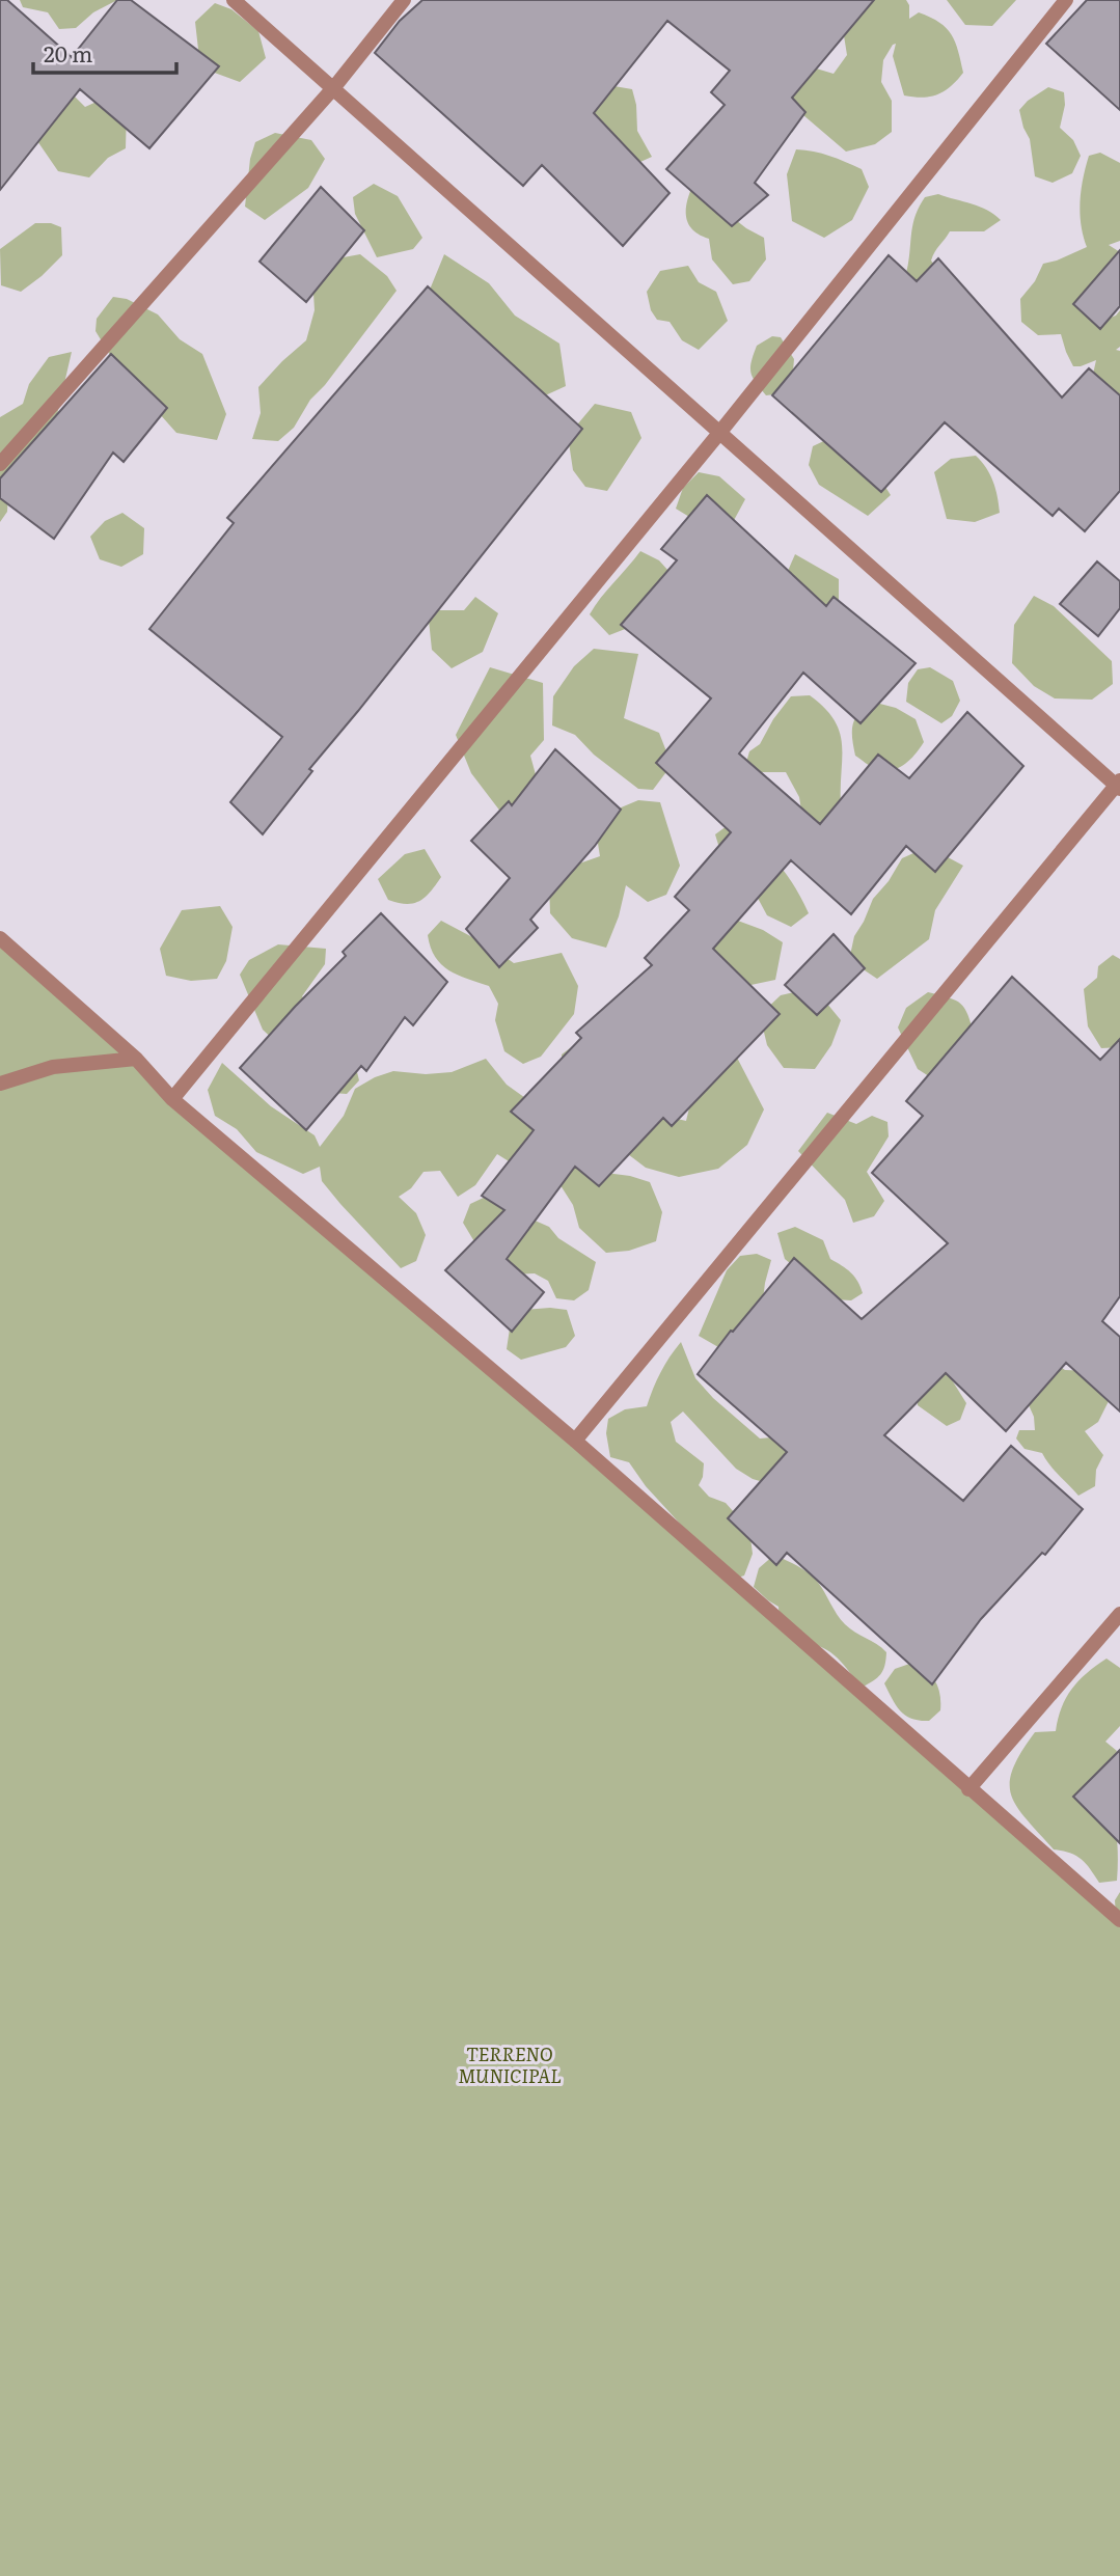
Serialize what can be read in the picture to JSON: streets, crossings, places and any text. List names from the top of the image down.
{
  "parks": ["TERRENO MUNICIPAL"],
  "scale_bar": "20 m"
}
